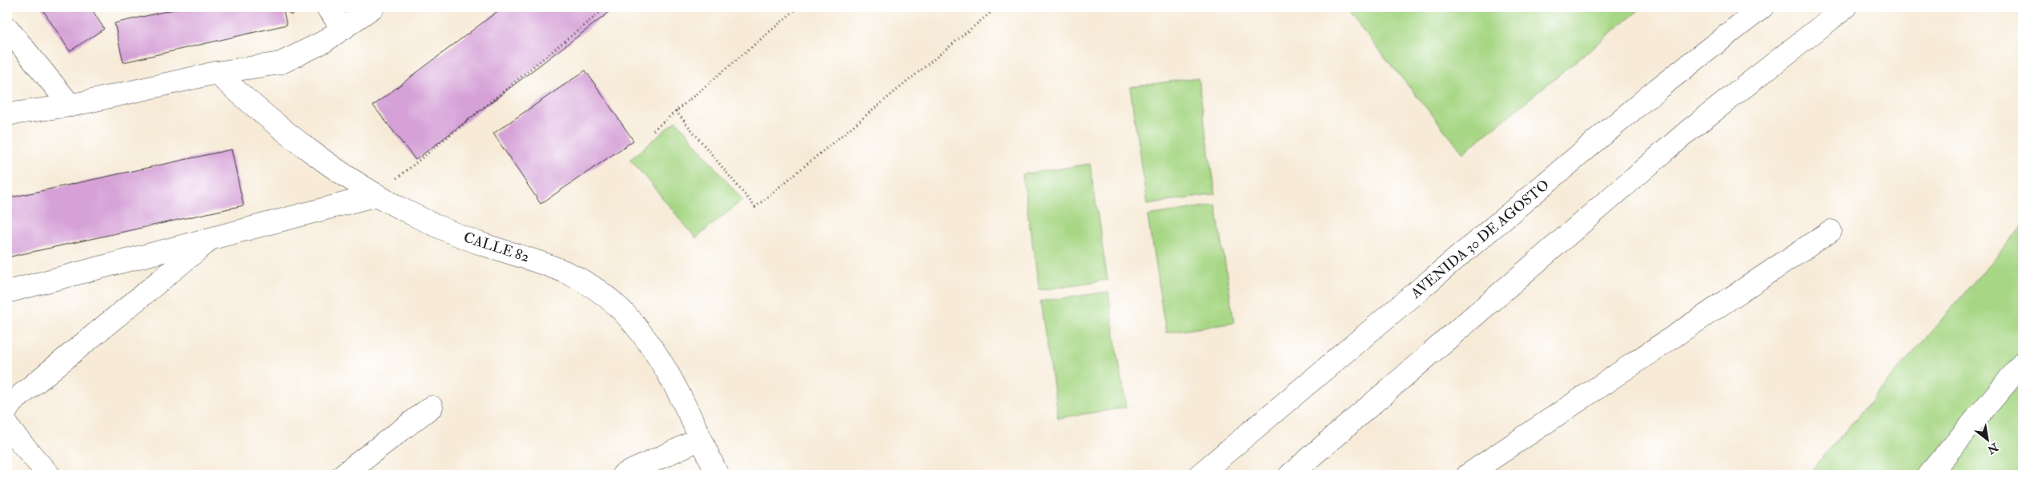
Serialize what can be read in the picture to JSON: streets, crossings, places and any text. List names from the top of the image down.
{
  "streets": {
    "main road": ["AVENIDA 30 DE AGOSTO", "CALLE 82"]
  },
  "north": "bottom right"
}
